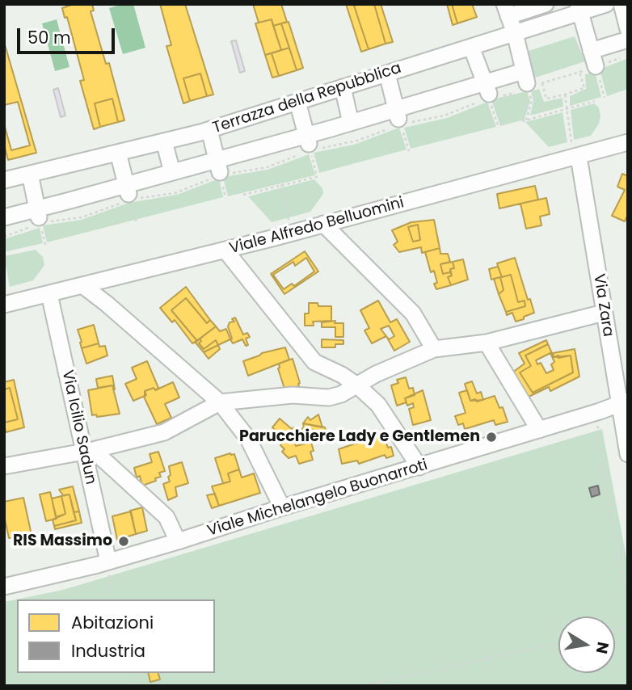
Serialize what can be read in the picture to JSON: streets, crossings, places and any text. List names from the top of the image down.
{
  "streets": {
    "street": [
      "Terrazza della Repubblica",
      "Viale Alfredo Belluomini",
      "Via Zara",
      "Via Icilio Sadun",
      "Viale Michelangelo Buonarroti"
    ]
  },
  "crossings": [
    ["Viale Alfredo Belluomini", "Via Zara"],
    ["Viale Alfredo Belluomini", "Via Icilio Sadun"],
    ["Via Zara", "Viale Michelangelo Buonarroti"],
    ["Via Icilio Sadun", "Viale Michelangelo Buonarroti"]
  ],
  "places": ["Parucchiere Lady e Gentlemen", "RIS Massimo"],
  "legend": ["Abitazioni", "Industria"],
  "scale_bar": "50 m",
  "north": "right"
}
